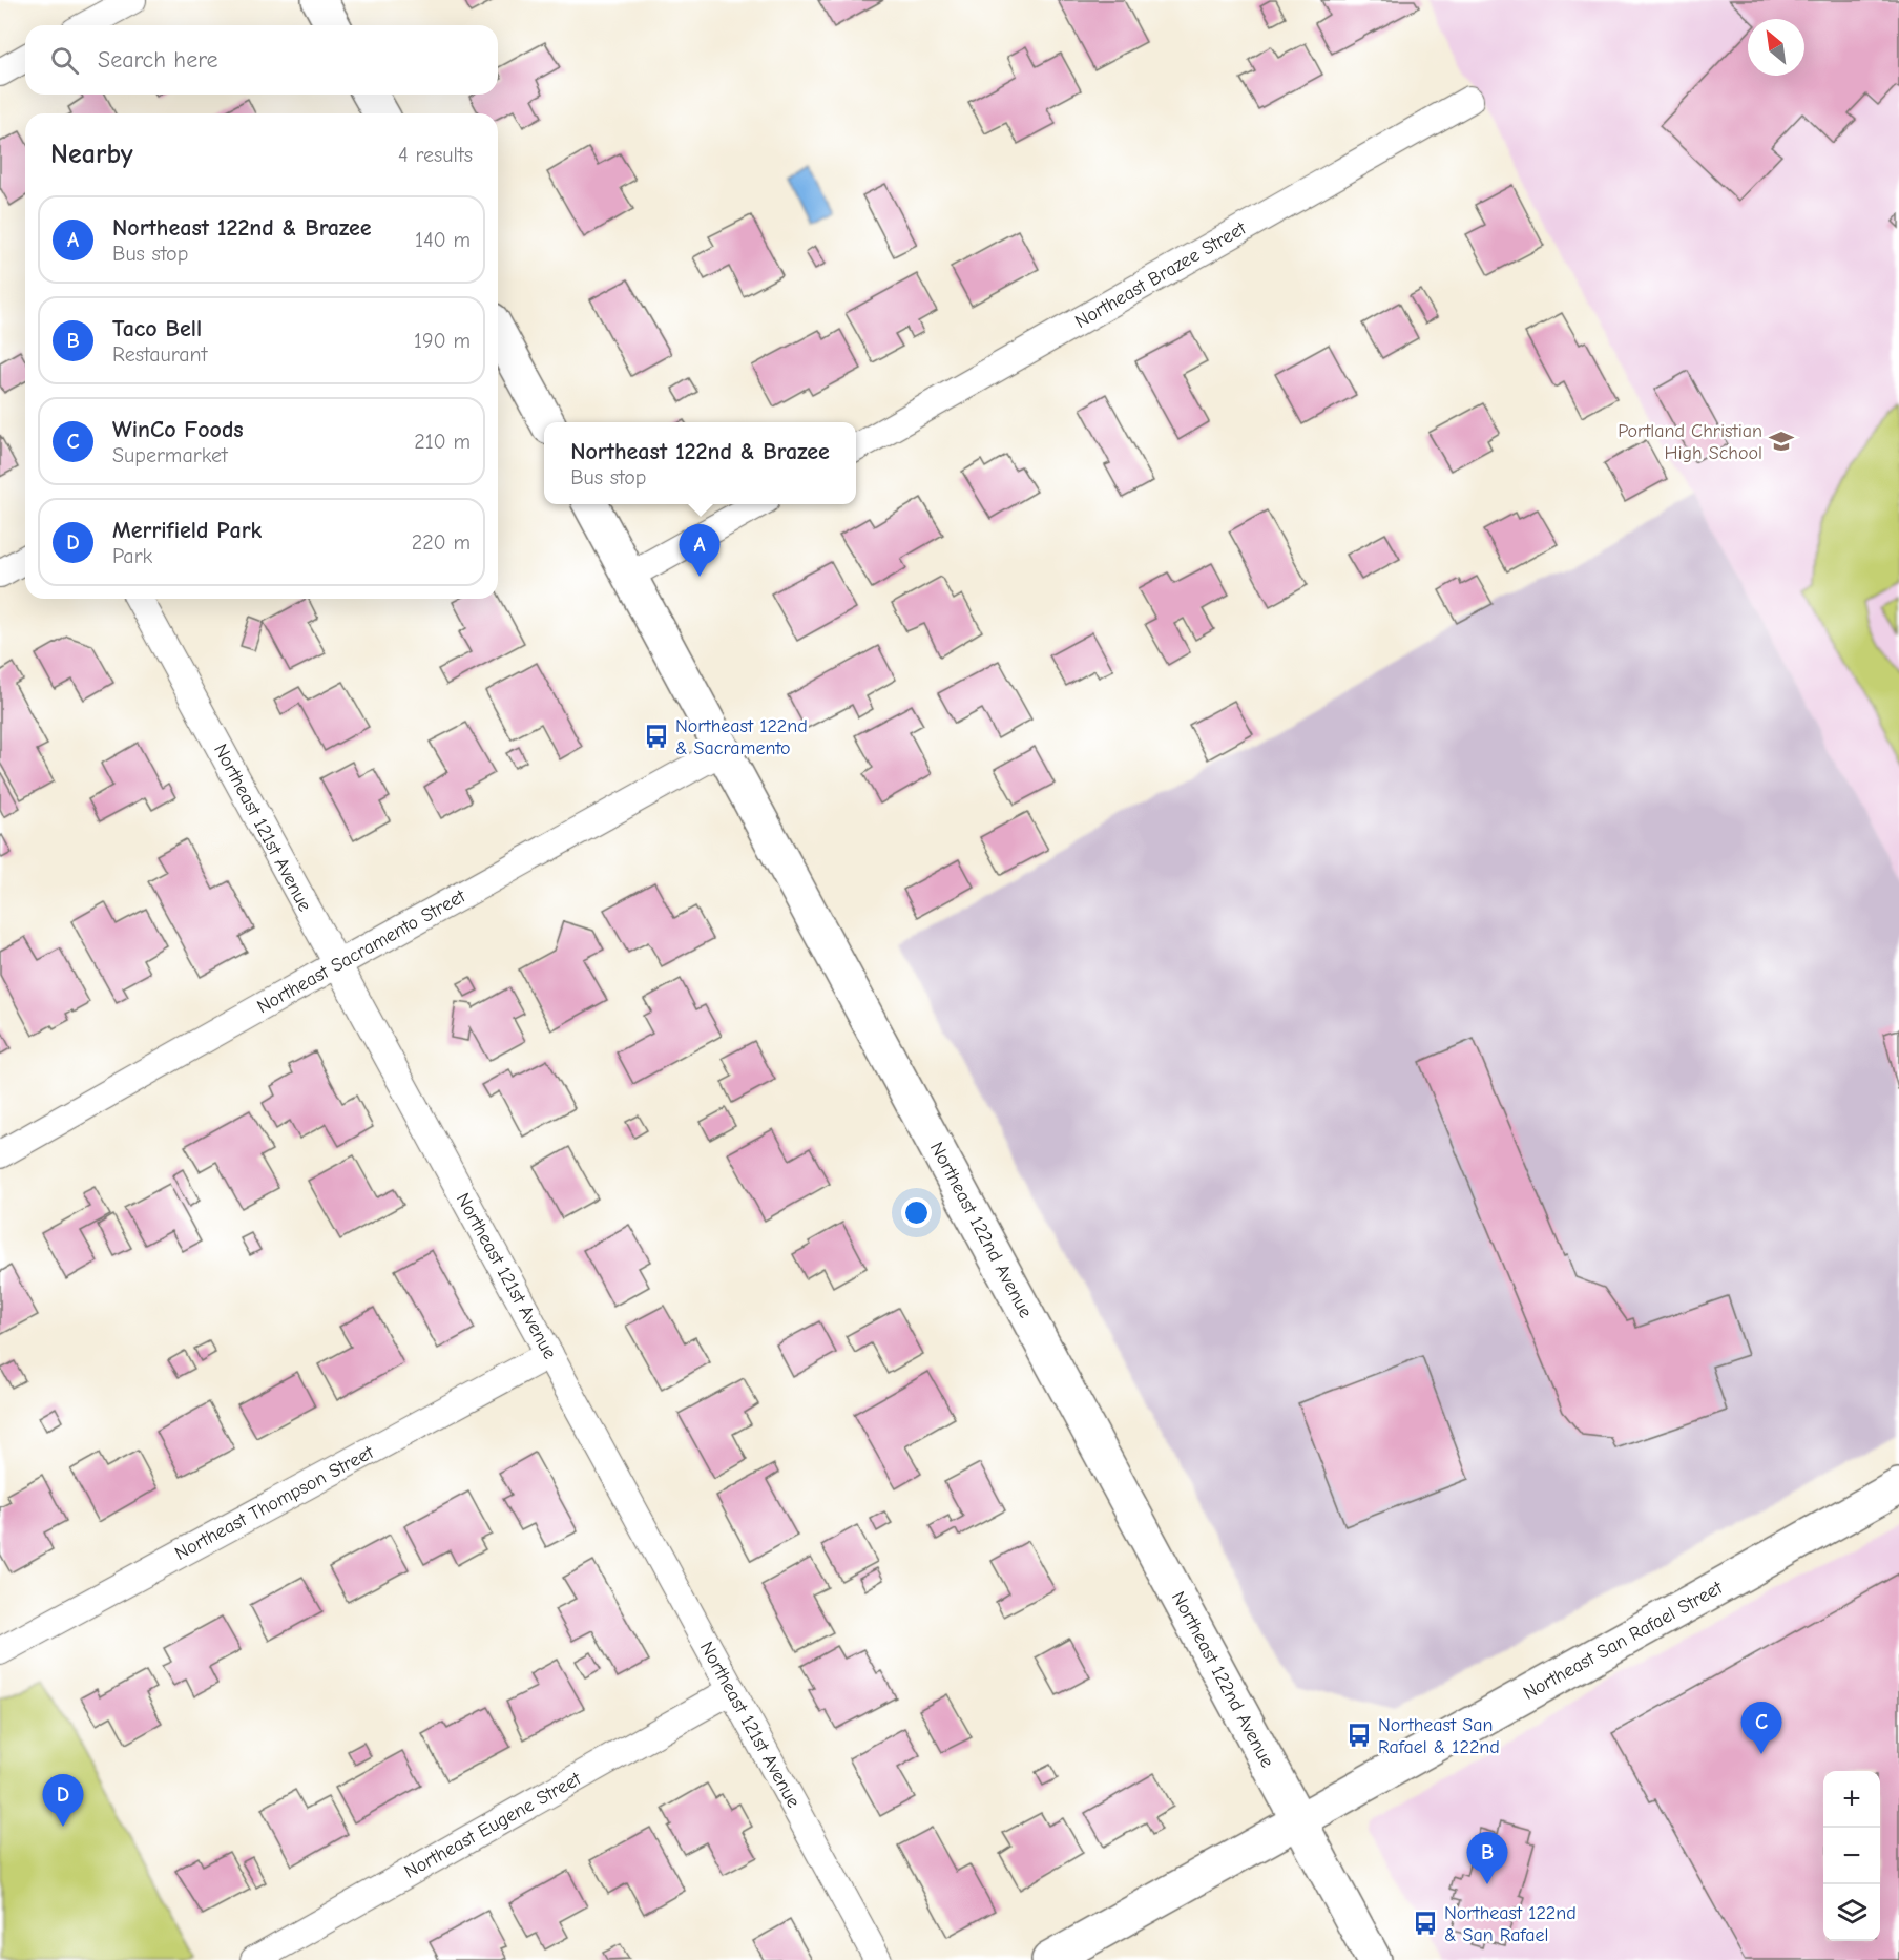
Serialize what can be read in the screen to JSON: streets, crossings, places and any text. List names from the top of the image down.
{
  "streets": {
    "main road": ["Northeast 122nd Avenue", "Northeast San Rafael Street"],
    "street": [
      "Northeast Brazee Street",
      "Northeast 121st Avenue",
      "Northeast Sacramento Street",
      "Northeast Thompson Street",
      "Northeast Eugene Street"
    ]
  },
  "crossings": [
    ["Northeast 121st Avenue", "Northeast Sacramento Street"],
    ["Northeast 121st Avenue", "Northeast Thompson Street"],
    ["Northeast 121st Avenue", "Northeast Eugene Street"],
    ["Northeast Sacramento Street", "Northeast 122nd Avenue"],
    ["Northeast 122nd Avenue", "Northeast San Rafael Street"]
  ],
  "places": {
    "school or university": ["Portland Christian High School"],
    "bus stop": ["Northeast 122nd & Sacramento", "Northeast San Rafael & 122nd", "Northeast 122nd & San Rafael"]
  },
  "north": "top left",
  "page": {
    "search": "Search here",
    "heading": ["Nearby", "4 results"],
    "list": [
      {
        "mark": "A",
        "name": "Northeast 122nd & Brazee",
        "note": "Bus stop",
        "value": "140 m"
      },
      {
        "mark": "B",
        "name": "Taco Bell",
        "note": "Restaurant",
        "value": "190 m"
      },
      {
        "mark": "C",
        "name": "WinCo Foods",
        "note": "Supermarket",
        "value": "210 m"
      },
      {
        "mark": "D",
        "name": "Merrifield Park",
        "note": "Park",
        "value": "220 m"
      }
    ],
    "popup": ["Northeast 122nd & Brazee", "Bus stop"],
    "pins": [
      "A",
      "C",
      "D",
      "B"
    ],
    "map_buttons": ["+", "−"]
  }
}
